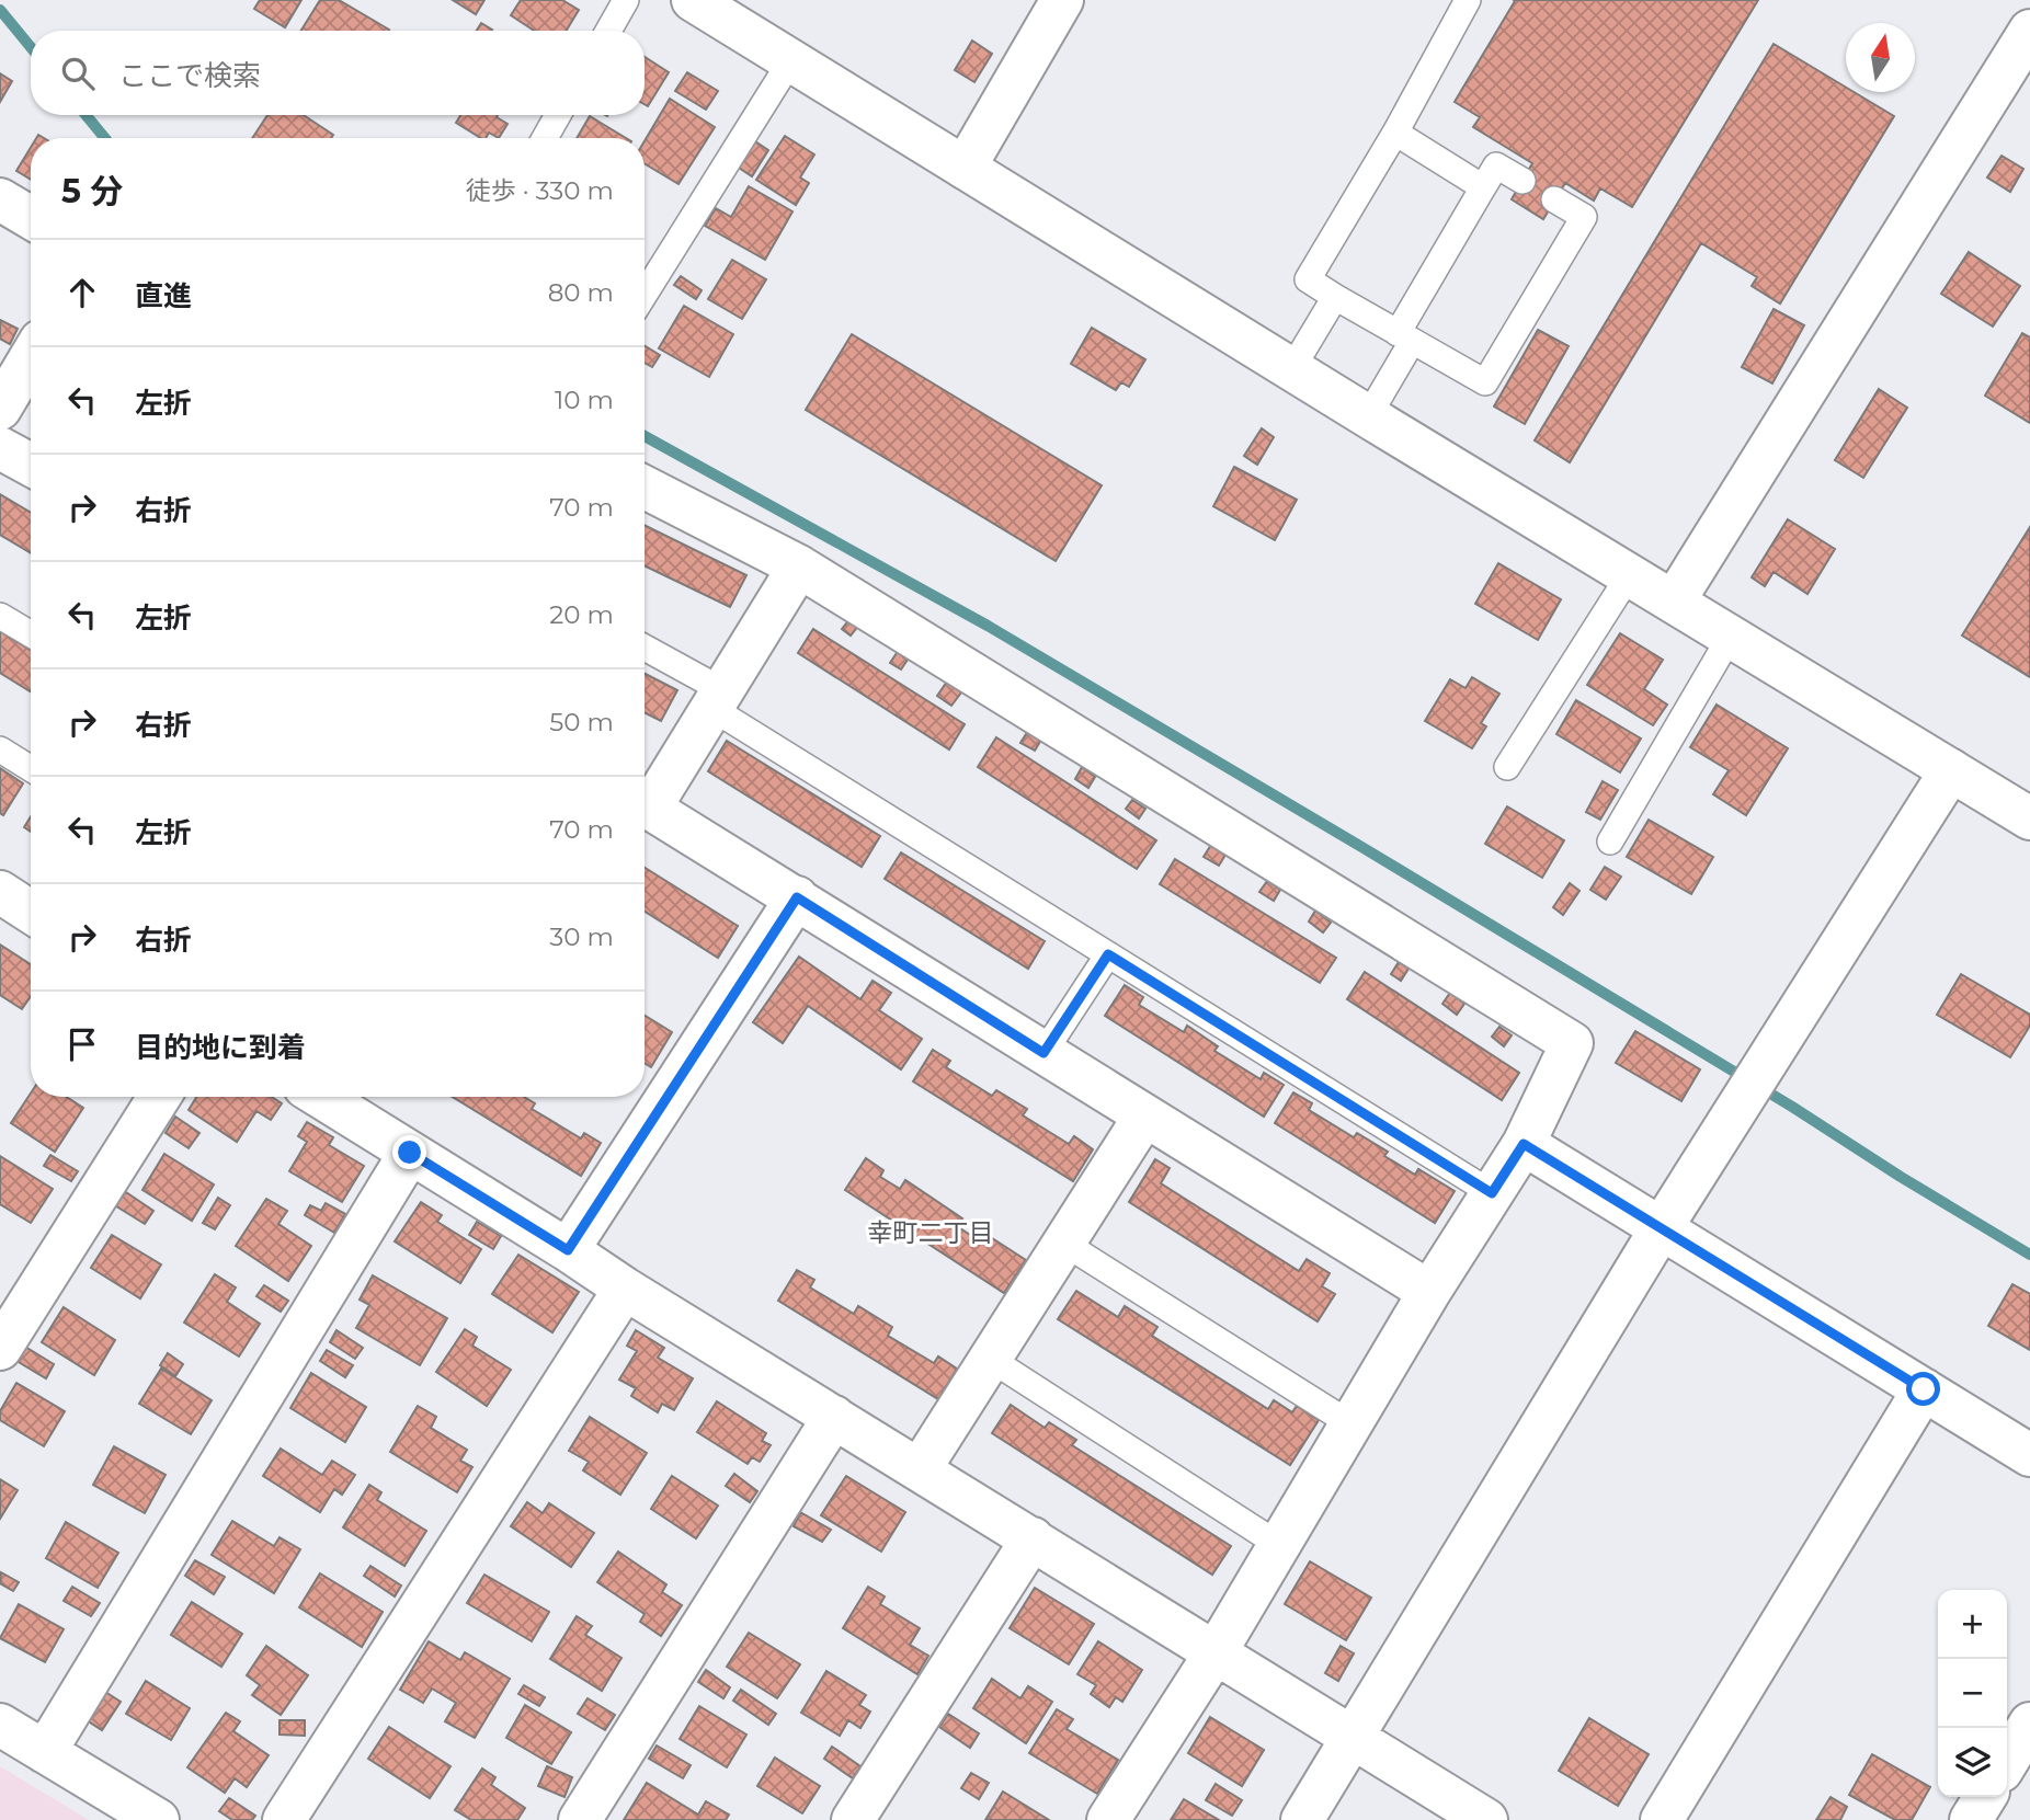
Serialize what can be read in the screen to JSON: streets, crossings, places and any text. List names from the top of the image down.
{
  "districts": ["幸町二丁目"],
  "north": "top",
  "page": {
    "search": "ここで検索",
    "heading": ["5 分", "徒歩 · 330 m"],
    "list": [
      ["直進", "80 m"],
      ["左折", "10 m"],
      ["右折", "70 m"],
      ["左折", "20 m"],
      ["右折", "50 m"],
      ["左折", "70 m"],
      ["右折", "30 m"],
      "目的地に到着"
    ],
    "map_buttons": ["+", "−"]
  }
}
